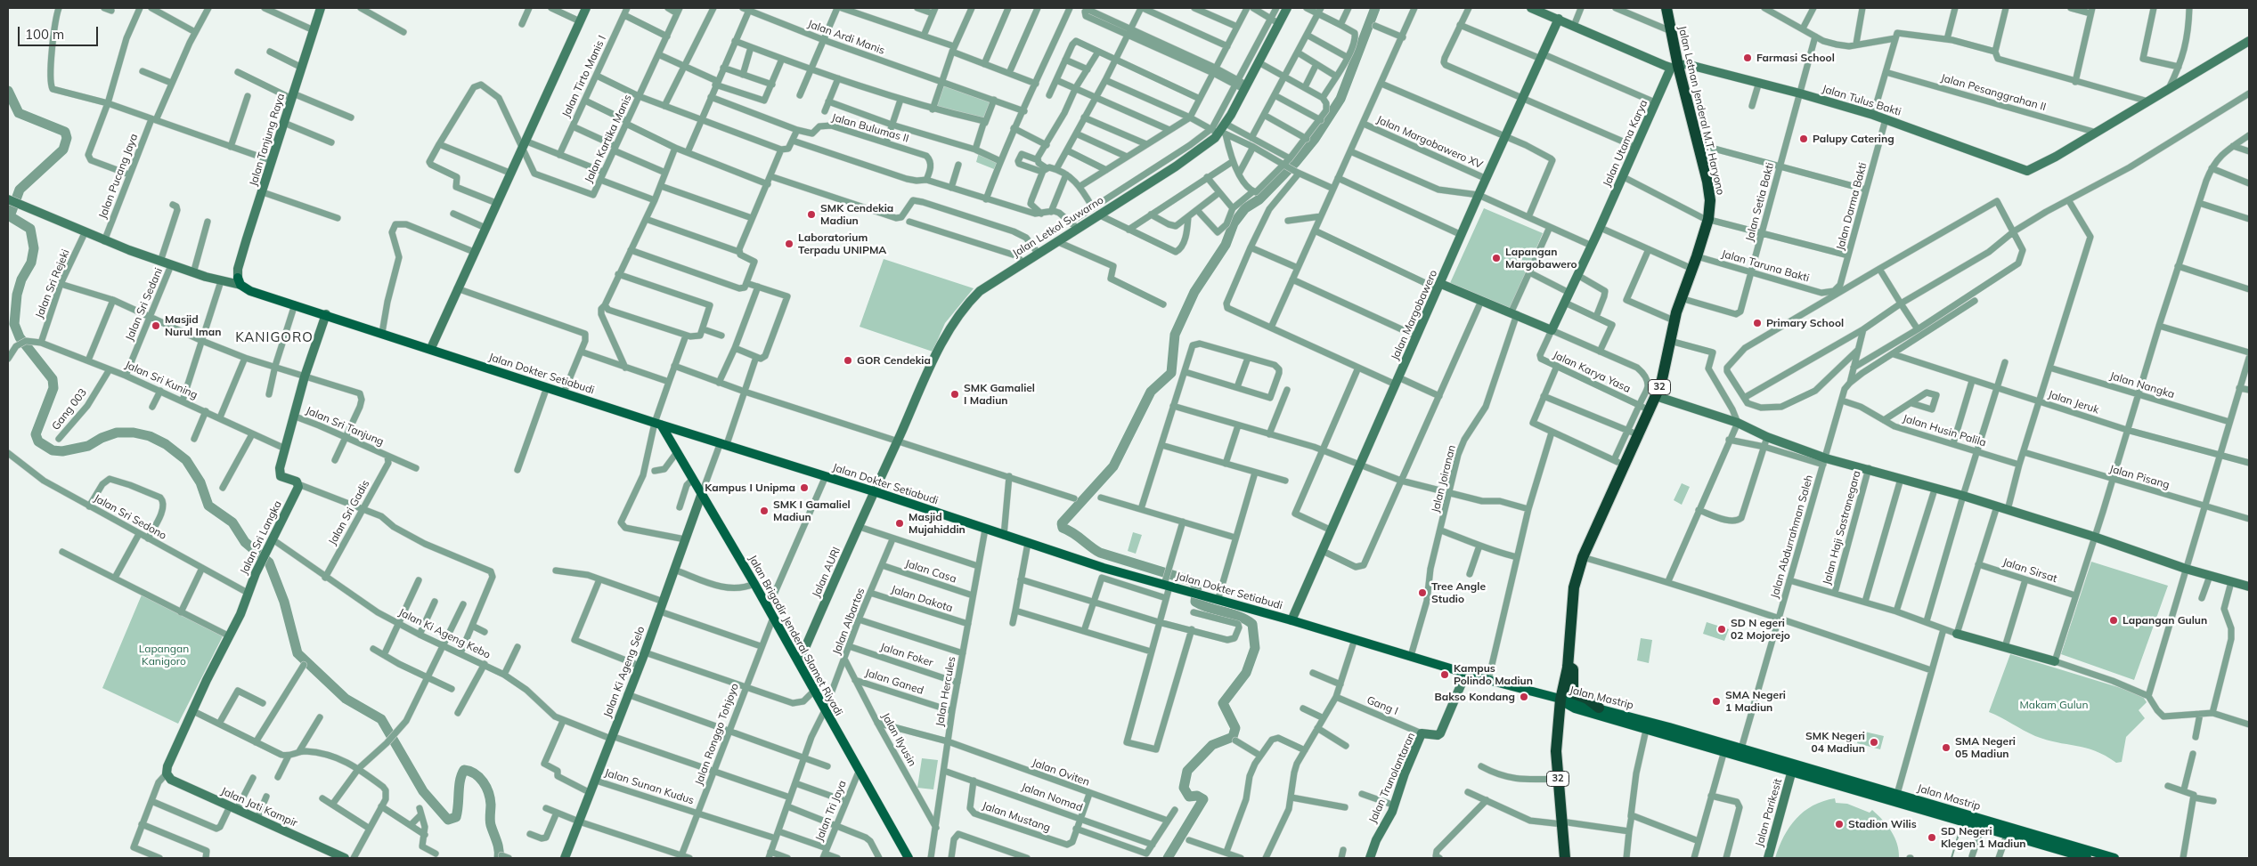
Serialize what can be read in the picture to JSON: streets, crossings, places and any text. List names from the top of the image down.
{
  "streets": {
    "highway": ["Jalan Letnan Jenderal M.T. Haryono", "32"],
    "main road": ["Jalan Dokter Setiabudi", "Jalan Brigadir Jenderal Slamet Riyadi", "Jalan Mastrip"],
    "street": [
      "Jalan Ardi Manis",
      "Jalan Tirto Manis I",
      "Jalan Pesanggrahan II",
      "Jalan Tulus Bakti",
      "Jalan Bulumas II",
      "Jalan Kartika Manis",
      "Jalan Tanjung Raya",
      "Jalan Margobawero XV",
      "Jalan Utama Karya",
      "Jalan Pucang Jaya",
      "Jalan Setia Bakti",
      "Jalan Darma Bakti",
      "Jalan Letkol Suwarno",
      "Jalan Taruna Bakti",
      "Jalan Sri Rejeki",
      "Jalan Sri Sedani",
      "Jalan Margobawero",
      "Jalan Karya Yasa",
      "Jalan Sri Kuning",
      "Jalan Nangka",
      "Jalan Jeruk",
      "Gang 003",
      "Jalan Sri Tanjung",
      "Jalan Husin Palila",
      "Jalan Pisang",
      "Jalan Joiranan",
      "Jalan Sri Gadis",
      "Jalan Sri Sedono",
      "Jalan Haji Sastranegara",
      "Jalan Abdurrahman Saleh",
      "Jalan Sri Langka",
      "Jalan Sirsat",
      "Jalan Casa",
      "Jalan AURI",
      "Jalan Dakota",
      "Jalan Albartos",
      "Jalan Ki Ageng Kebo",
      "Jalan Foker",
      "Jalan Ki Ageng Selo",
      "Jalan Ganed",
      "Jalan Hercules",
      "Gang I",
      "Jalan Ronggo Tohjoyo",
      "Jalan Ilyusin",
      "Jalan Oviten",
      "Jalan Trunolantaran",
      "Jalan Sunan Kudus",
      "Jalan Nomad",
      "Jalan Jati Kampir",
      "Jalan Tri Jaya",
      "Jalan Parikesit",
      "Jalan Mustang"
    ]
  },
  "crossings": [
    ["Jalan Pesanggrahan II", "Jalan Tulus Bakti"],
    ["Jalan Tulus Bakti", "Jalan Letnan Jenderal M.T. Haryono"],
    ["Jalan Tulus Bakti", "Jalan Utama Karya"],
    ["Jalan Tulus Bakti", "Jalan Setia Bakti"],
    ["Jalan Tulus Bakti", "Jalan Darma Bakti"],
    ["Jalan Tulus Bakti", "Jalan Margobawero"],
    ["Jalan Letnan Jenderal M.T. Haryono", "Jalan Utama Karya"],
    ["Jalan Letnan Jenderal M.T. Haryono", "Jalan Setia Bakti"],
    ["Jalan Letnan Jenderal M.T. Haryono", "Jalan Taruna Bakti"],
    ["Jalan Letnan Jenderal M.T. Haryono", "Jalan Karya Yasa"],
    ["Jalan Letnan Jenderal M.T. Haryono", "Jalan Dokter Setiabudi"],
    ["Jalan Letnan Jenderal M.T. Haryono", "32"],
    ["Jalan Letnan Jenderal M.T. Haryono", "Jalan Mastrip"],
    ["Jalan Tanjung Raya", "Jalan Dokter Setiabudi"],
    ["Jalan Margobawero XV", "Jalan Margobawero"],
    ["Jalan Utama Karya", "Jalan Karya Yasa"],
    ["Jalan Setia Bakti", "Jalan Taruna Bakti"],
    ["Jalan Darma Bakti", "Jalan Taruna Bakti"],
    ["Jalan Letkol Suwarno", "Jalan Dokter Setiabudi"],
    ["Jalan Letkol Suwarno", "Jalan AURI"],
    ["Jalan Sri Rejeki", "Jalan Sri Kuning"],
    ["Jalan Sri Sedani", "Jalan Sri Kuning"],
    ["Jalan Margobawero", "Jalan Dokter Setiabudi"],
    ["Jalan Dokter Setiabudi", "32"],
    ["Jalan Dokter Setiabudi", "Jalan Joiranan"],
    ["Jalan Dokter Setiabudi", "Jalan AURI"],
    ["Jalan Dokter Setiabudi", "Jalan Brigadir Jenderal Slamet Riyadi"],
    ["Jalan Dokter Setiabudi", "Jalan Hercules"],
    ["Jalan Dokter Setiabudi", "Jalan Mastrip"],
    ["Jalan Dokter Setiabudi", "Jalan Trunolantaran"],
    ["Jalan Sri Kuning", "Gang 003"],
    ["32", "Jalan Mastrip"],
    ["Jalan Sri Tanjung", "Jalan Sri Gadis"],
    ["Jalan Husin Palila", "Jalan Abdurrahman Saleh"],
    ["Jalan Sri Gadis", "Jalan Ki Ageng Kebo"],
    ["Jalan Sri Sedono", "Jalan Sri Langka"],
    ["Jalan Abdurrahman Saleh", "Jalan Mastrip"],
    ["Jalan Sri Langka", "Jalan Ki Ageng Kebo"],
    ["Jalan Sri Langka", "Jalan Jati Kampir"],
    ["Jalan Casa", "Jalan Albartos"],
    ["Jalan Casa", "Jalan Hercules"],
    ["Jalan AURI", "Jalan Brigadir Jenderal Slamet Riyadi"],
    ["Jalan Dakota", "Jalan Albartos"],
    ["Jalan Dakota", "Jalan Hercules"],
    ["Jalan Albartos", "Jalan Ki Ageng Kebo"],
    ["Jalan Albartos", "Jalan Brigadir Jenderal Slamet Riyadi"],
    ["Jalan Albartos", "Jalan Foker"],
    ["Jalan Albartos", "Jalan Ilyusin"],
    ["Jalan Albartos", "Jalan Sunan Kudus"],
    ["Jalan Ki Ageng Kebo", "Jalan Ki Ageng Selo"],
    ["Jalan Ki Ageng Kebo", "Jalan Ronggo Tohjoyo"],
    ["Jalan Brigadir Jenderal Slamet Riyadi", "Jalan Ki Ageng Selo"],
    ["Jalan Brigadir Jenderal Slamet Riyadi", "Jalan Ronggo Tohjoyo"],
    ["Jalan Brigadir Jenderal Slamet Riyadi", "Jalan Tri Jaya"],
    ["Jalan Foker", "Jalan Hercules"],
    ["Jalan Ki Ageng Selo", "Jalan Sunan Kudus"],
    ["Jalan Ganed", "Jalan Hercules"],
    ["Jalan Ganed", "Jalan Ilyusin"],
    ["Jalan Hercules", "Jalan Ilyusin"],
    ["Jalan Hercules", "Jalan Oviten"],
    ["Jalan Hercules", "Jalan Nomad"],
    ["Jalan Mastrip", "Jalan Parikesit"],
    ["Gang I", "Jalan Trunolantaran"],
    ["Jalan Ronggo Tohjoyo", "Jalan Sunan Kudus"],
    ["Jalan Ilyusin", "Jalan Oviten"],
    ["Jalan Oviten", "Jalan Mustang"],
    ["Jalan Nomad", "Jalan Mustang"]
  ],
  "districts": ["KANIGORO"],
  "parks": ["Lapangan Kanigoro", "Makam Gulun"],
  "places": [
    "Farmasi School",
    "Palupy Catering",
    "SMK Cendekia Madiun",
    "Laboratorium Terpadu UNIPMA",
    "Lapangan Margobawero",
    "Primary School",
    "Masjid Nurul Iman",
    "GOR Cendekia",
    "SMK Gamaliel I Madiun",
    "Kampus I Unipma",
    "SMK I Gamaliel Madiun",
    "Masjid Mujahiddin",
    "Tree Angle Studio",
    "Lapangan Gulun",
    "SD N egeri 02 Mojorejo",
    "Kampus Polindo Madiun",
    "Bakso Kondang",
    "SMA Negeri 1 Madiun",
    "SMK Negeri 04 Madiun",
    "SMA Negeri 05 Madiun",
    "Stadion Wilis",
    "SD Negeri Klegen 1 Madiun"
  ],
  "scale_bar": "100 m"
}
